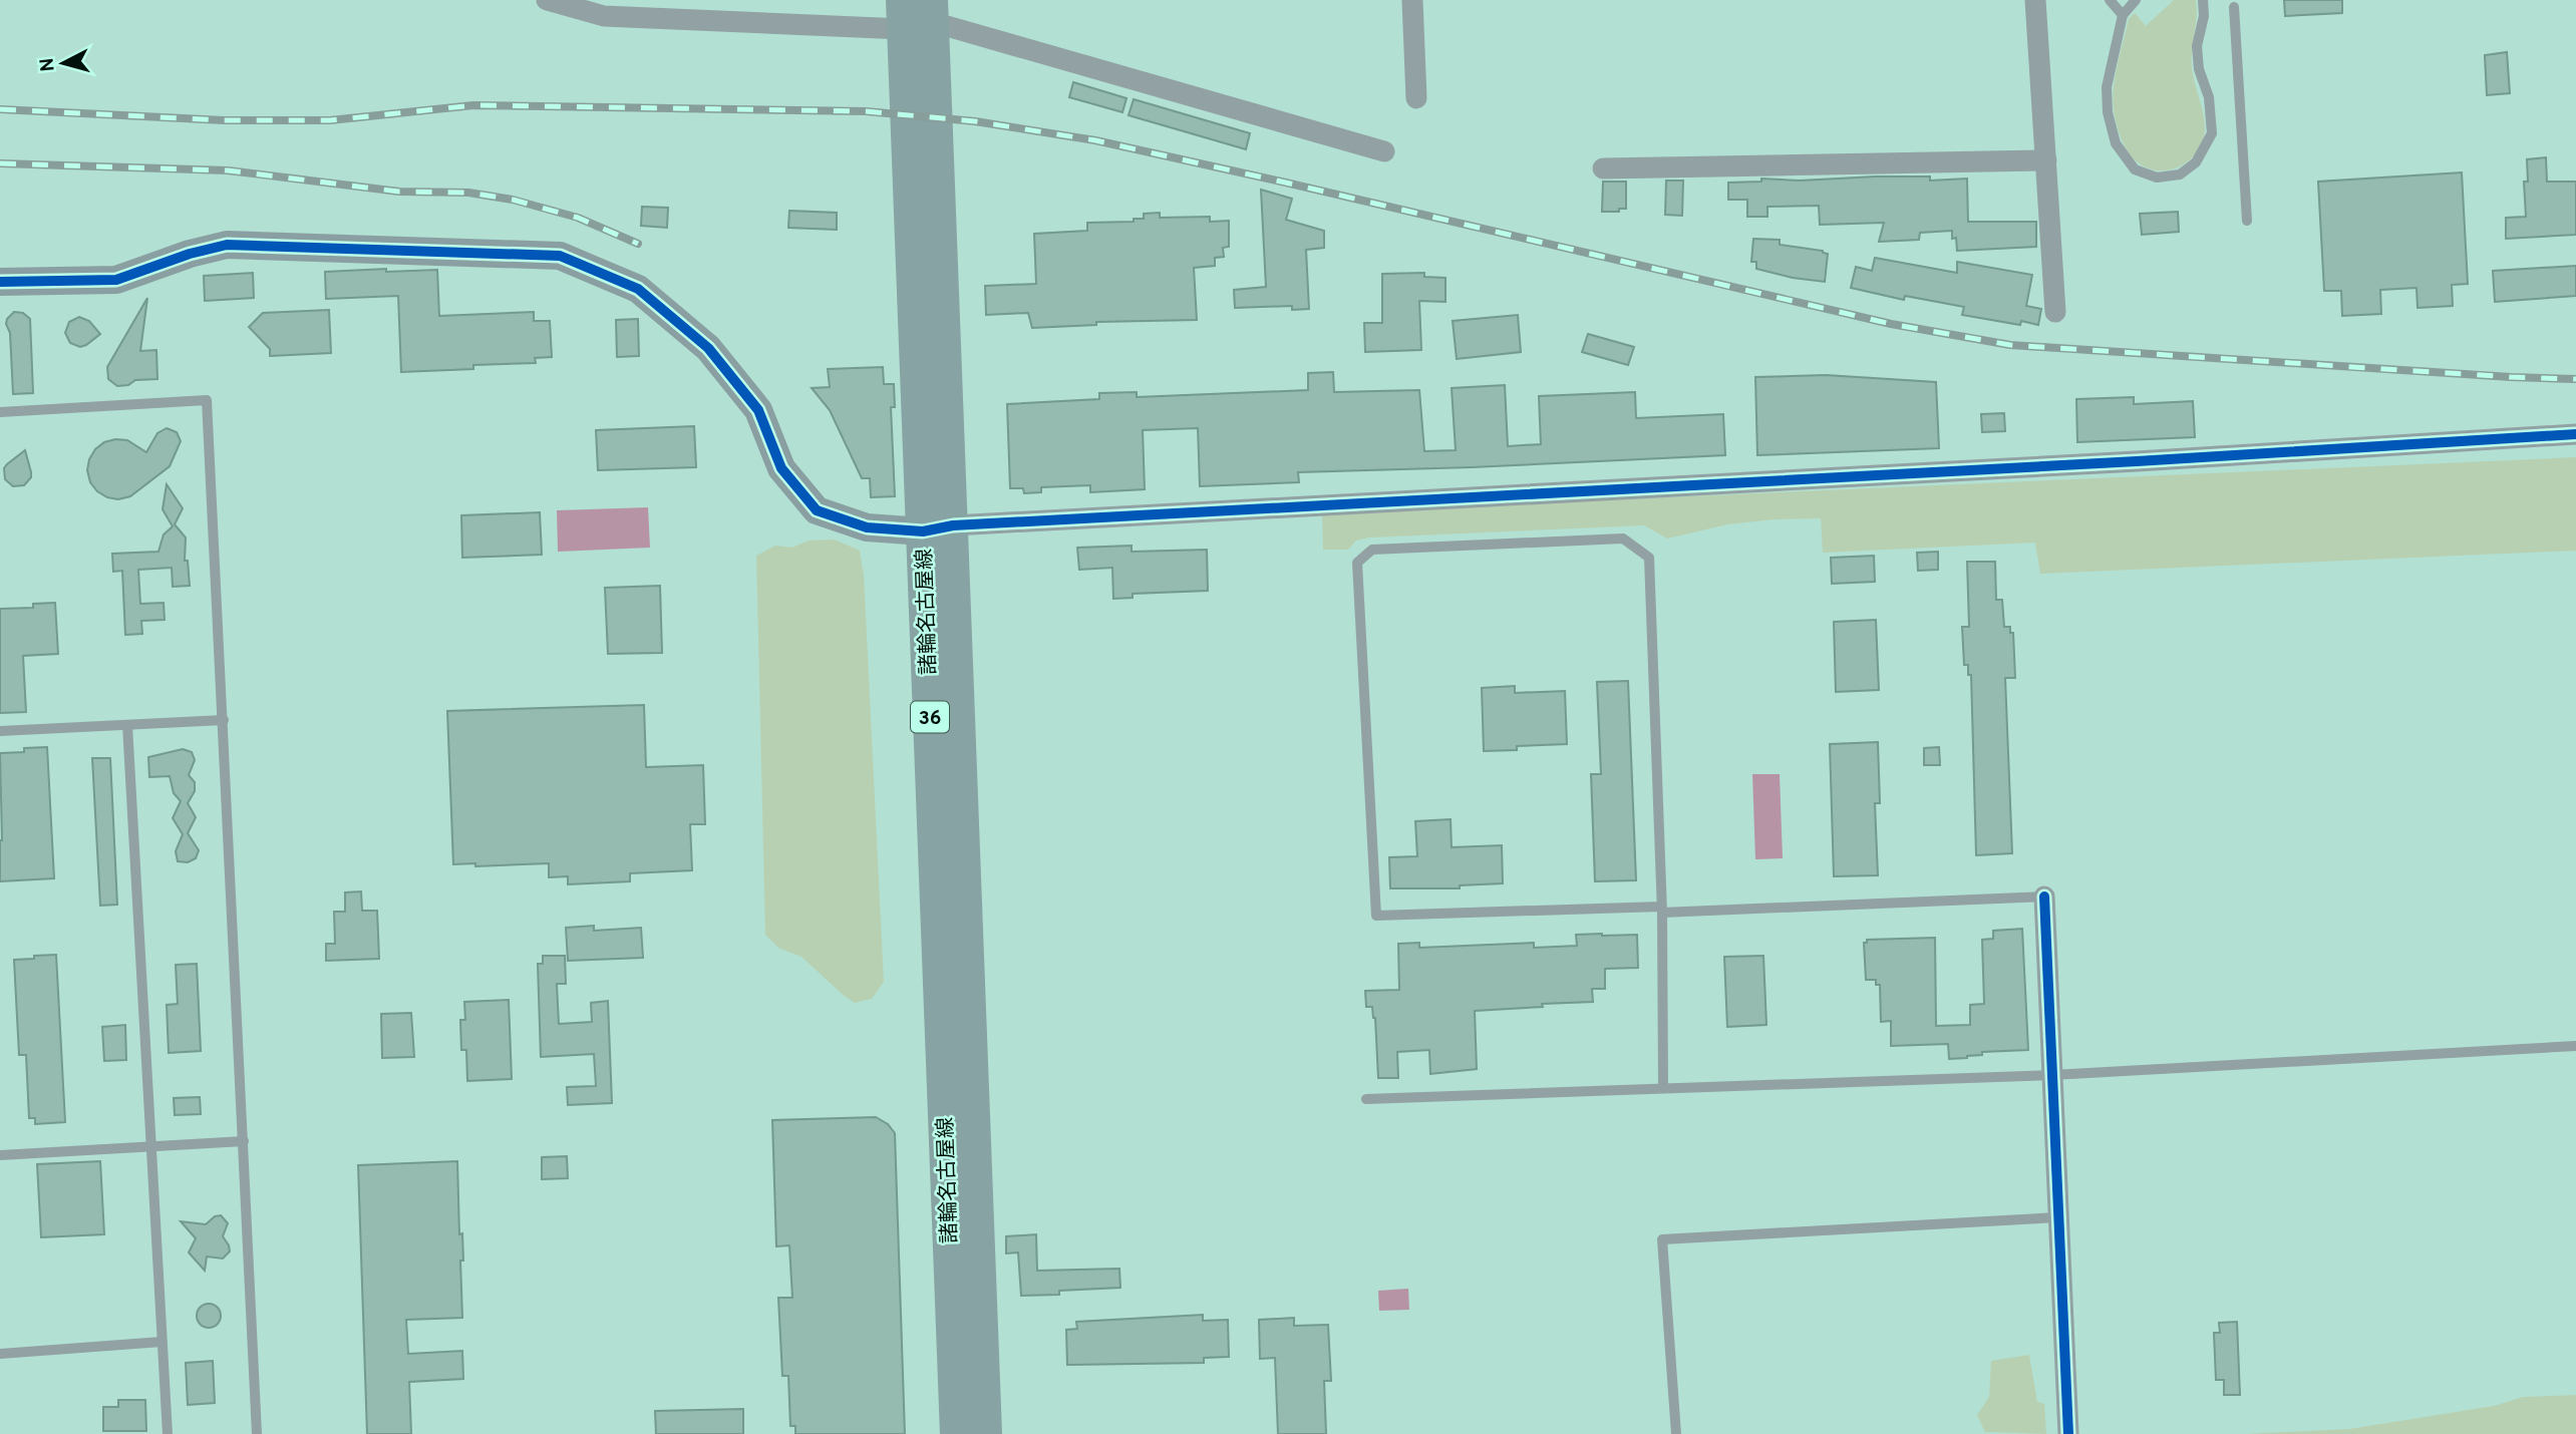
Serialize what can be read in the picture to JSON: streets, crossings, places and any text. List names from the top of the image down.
{
  "streets": {
    "main road": ["諸輪名古屋線", "36"]
  },
  "north": "left"
}
